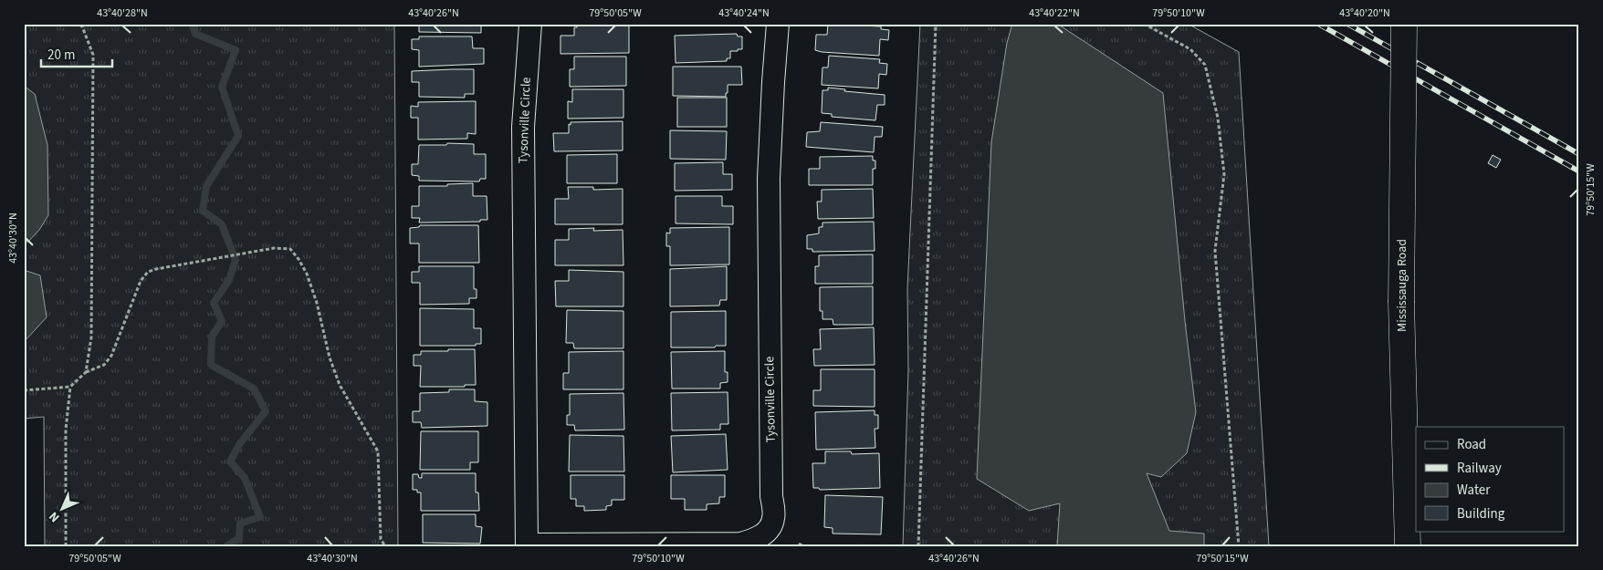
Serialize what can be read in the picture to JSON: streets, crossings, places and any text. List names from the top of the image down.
{
  "streets": {
    "main road": ["Mississauga Road"],
    "street": ["Tysonville Circle"]
  },
  "legend": [
    "Road",
    "Railway",
    "Water",
    "Building"
  ],
  "scale_bar": "20 m",
  "north": "bottom left",
  "coordinates": [
    "43°40'28\"N",
    "43°40'26\"N",
    "79°50'05\"W",
    "43°40'24\"N",
    "43°40'22\"N",
    "79°50'10\"W",
    "43°40'20\"N",
    "79°50'15\"W",
    "43°40'30\"N"
  ]
}
